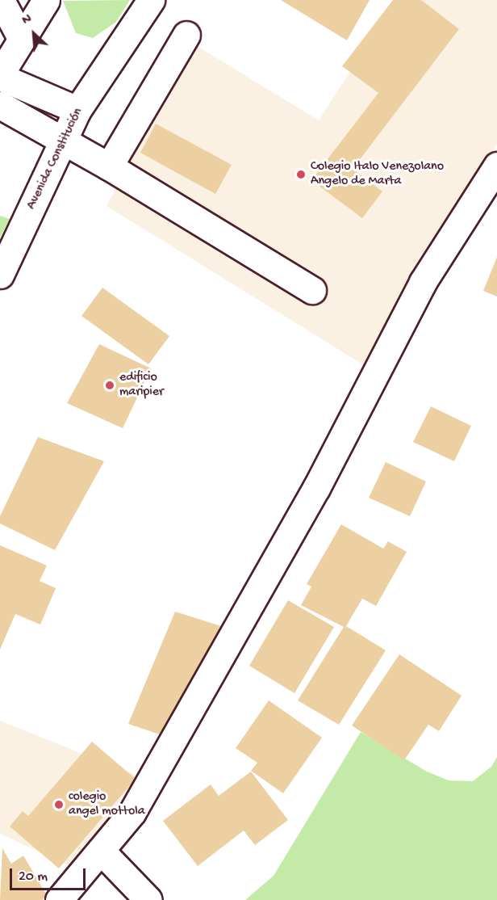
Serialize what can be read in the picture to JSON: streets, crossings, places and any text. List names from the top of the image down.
{
  "streets": {
    "street": ["Avenida Constitución"]
  },
  "places": ["Colegio Italo Venezolano Angelo de Marta", "edificio maripier", "colegio angel mottola"],
  "scale_bar": "20 m",
  "north": "top left"
}
